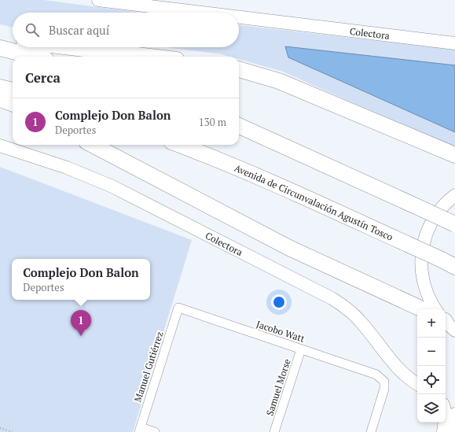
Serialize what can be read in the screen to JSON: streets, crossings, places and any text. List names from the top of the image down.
{
  "streets": {
    "highway": ["Avenida de Circunvalación Agustín Tosco"],
    "main road": ["Colectora"],
    "street": ["Jacobo Watt", "Manuel Gutiérrez", "Samuel Morse"]
  },
  "crossings": [
    ["Jacobo Watt", "Manuel Gutiérrez"],
    ["Jacobo Watt", "Samuel Morse"]
  ],
  "page": {
    "search": "Buscar aquí",
    "heading": "Cerca",
    "list": [
      {
        "mark": "1",
        "name": "Complejo Don Balon",
        "note": "Deportes",
        "value": "130 m"
      }
    ],
    "popup": ["Complejo Don Balon", "Deportes"],
    "map_buttons": ["+", "−"],
    "pins": "1"
  }
}
